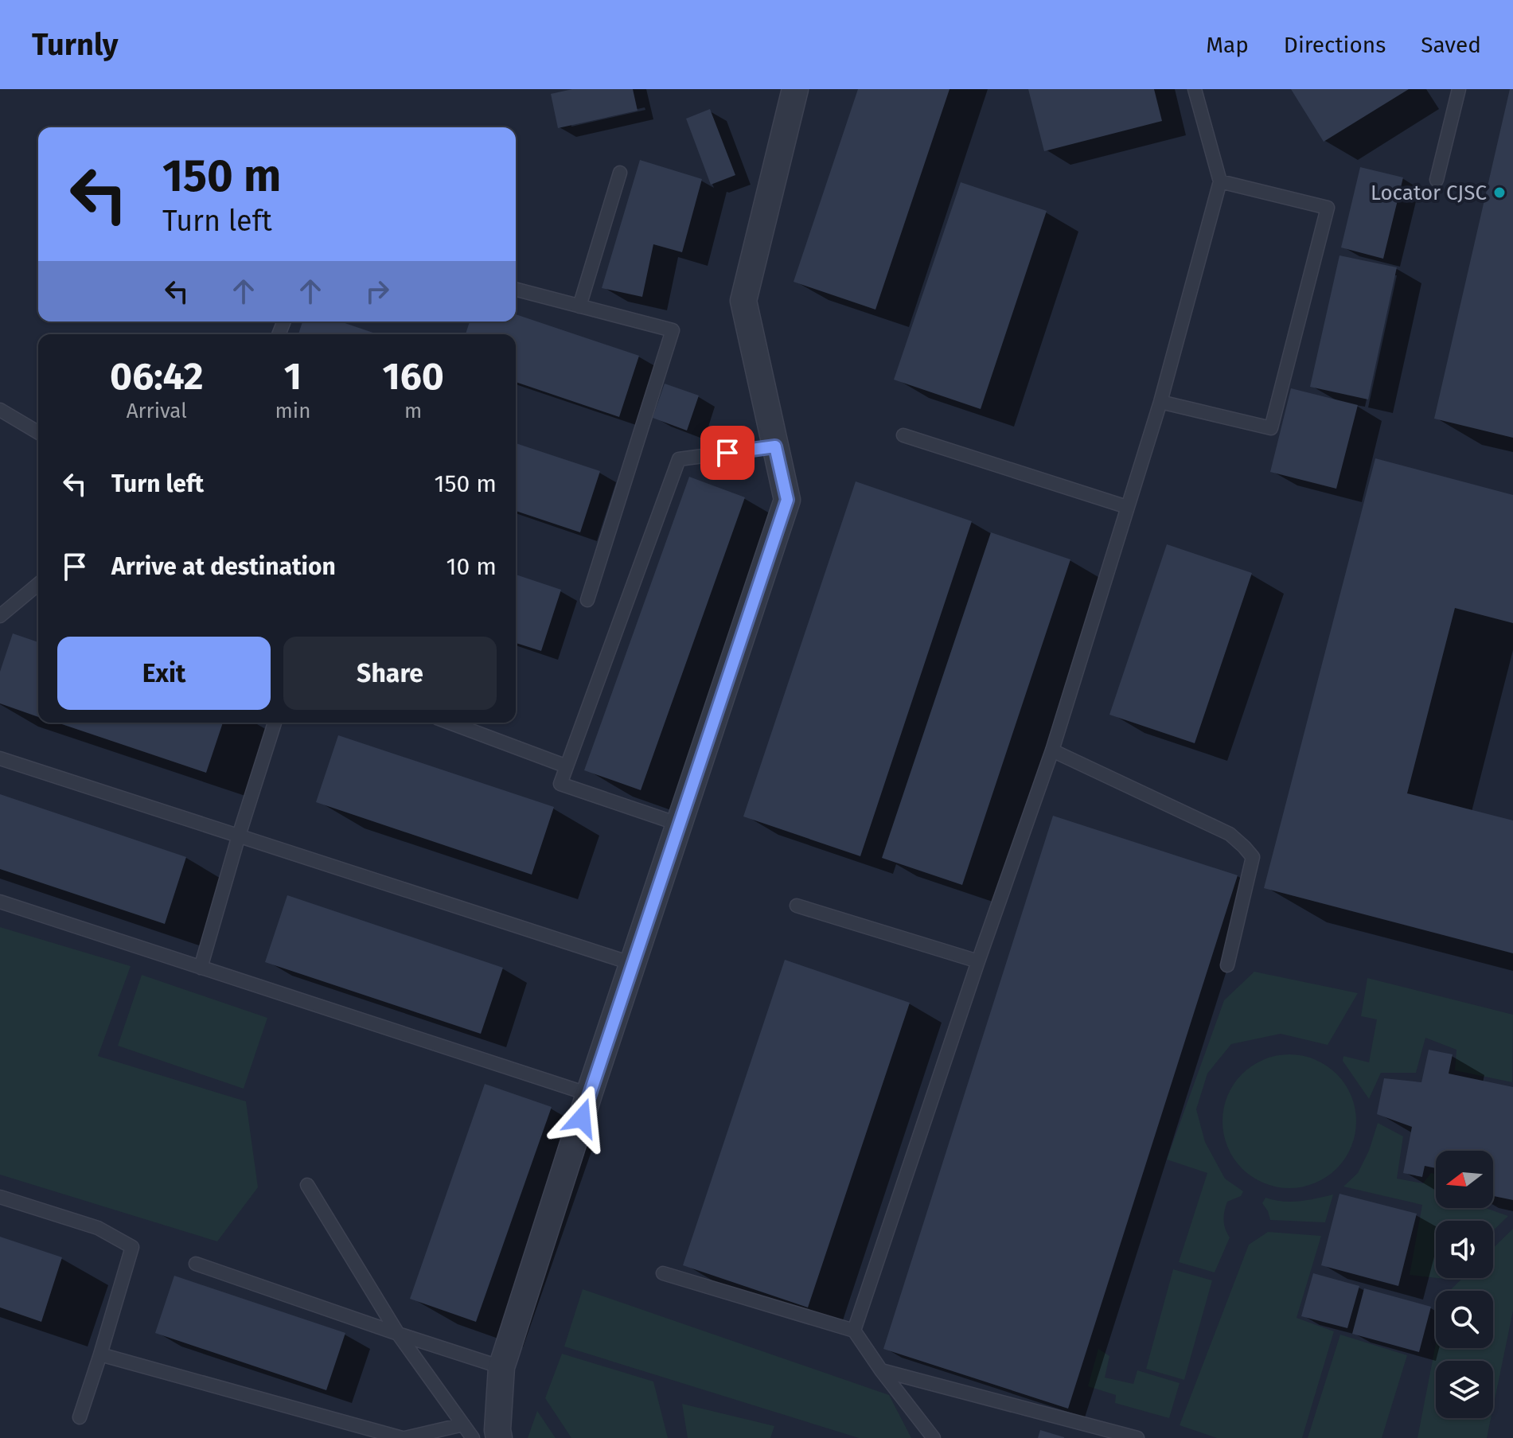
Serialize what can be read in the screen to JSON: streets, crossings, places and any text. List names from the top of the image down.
{
  "places": ["Locator CJSC"],
  "north": "left",
  "page": {
    "header": "Turnly",
    "nav": ["Map", "Directions", "Saved"],
    "turn": ["150 m", "Turn left"],
    "eta": [
      "06:42",
      "Arrival",
      "1",
      "min",
      "160",
      "m"
    ],
    "list": [
      {
        "name": "Turn left",
        "value": "150 m"
      },
      {
        "name": "Arrive at destination",
        "value": "10 m"
      }
    ],
    "buttons": ["Exit", "Share"]
  }
}
